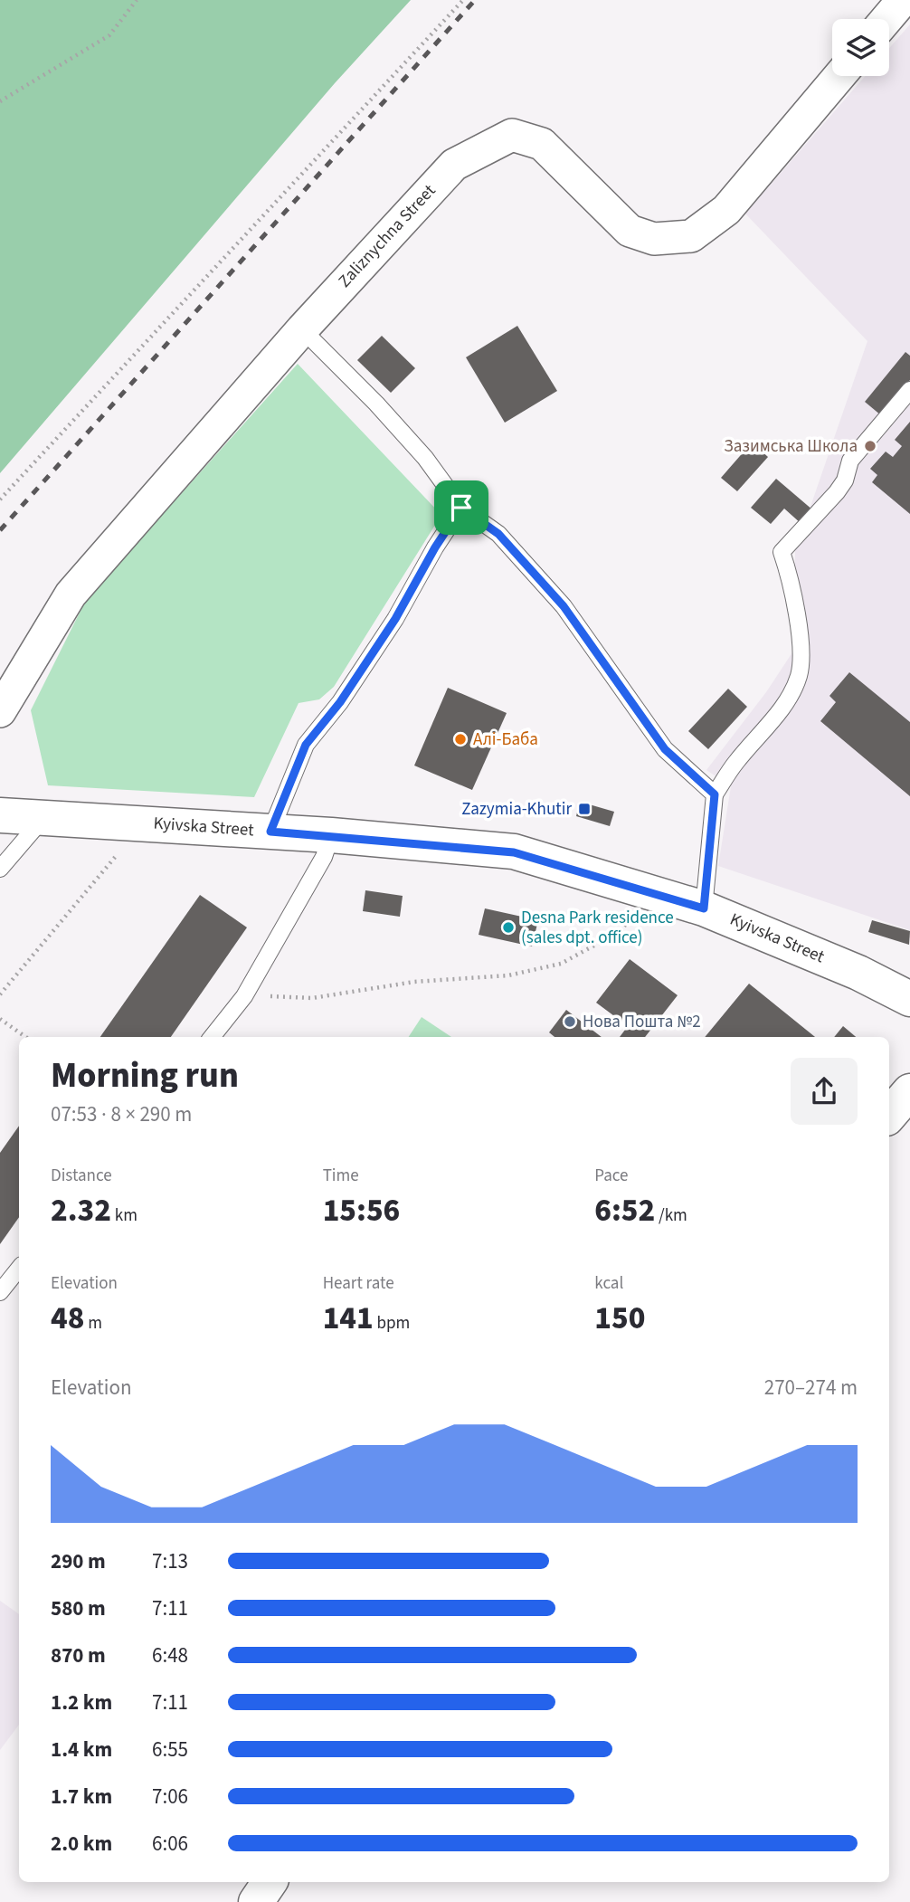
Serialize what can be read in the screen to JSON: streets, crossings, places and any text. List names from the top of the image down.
{
  "streets": {
    "street": ["Zaliznychna Street", "Kyivska Street"]
  },
  "places": {
    "other": [
      "Зазимська Школа",
      "Алі-Баба",
      "Desna Park residence (sales dpt. office)",
      "Нова Пошта №2"
    ],
    "transit": ["Zazymia-Khutir"]
  },
  "page": {
    "heading": ["Morning run", "07:53 · 8 × 290 m"],
    "stats": [
      ["Distance", "2.32 km"],
      ["Time", "15:56"],
      ["Pace", "6:52 /km"],
      ["Elevation", "48 m"],
      ["Heart rate", "141 bpm"],
      ["kcal", "150"]
    ],
    "chart": ["Elevation", "270–274 m"],
    "list": [
      {
        "name": "290 m",
        "note": "7:13"
      },
      {
        "name": "580 m",
        "note": "7:11"
      },
      {
        "name": "870 m",
        "note": "6:48"
      },
      {
        "name": "1.2 km",
        "note": "7:11"
      },
      {
        "name": "1.4 km",
        "note": "6:55"
      },
      {
        "name": "1.7 km",
        "note": "7:06"
      },
      {
        "name": "2.0 km",
        "note": "6:06"
      }
    ]
  }
}
